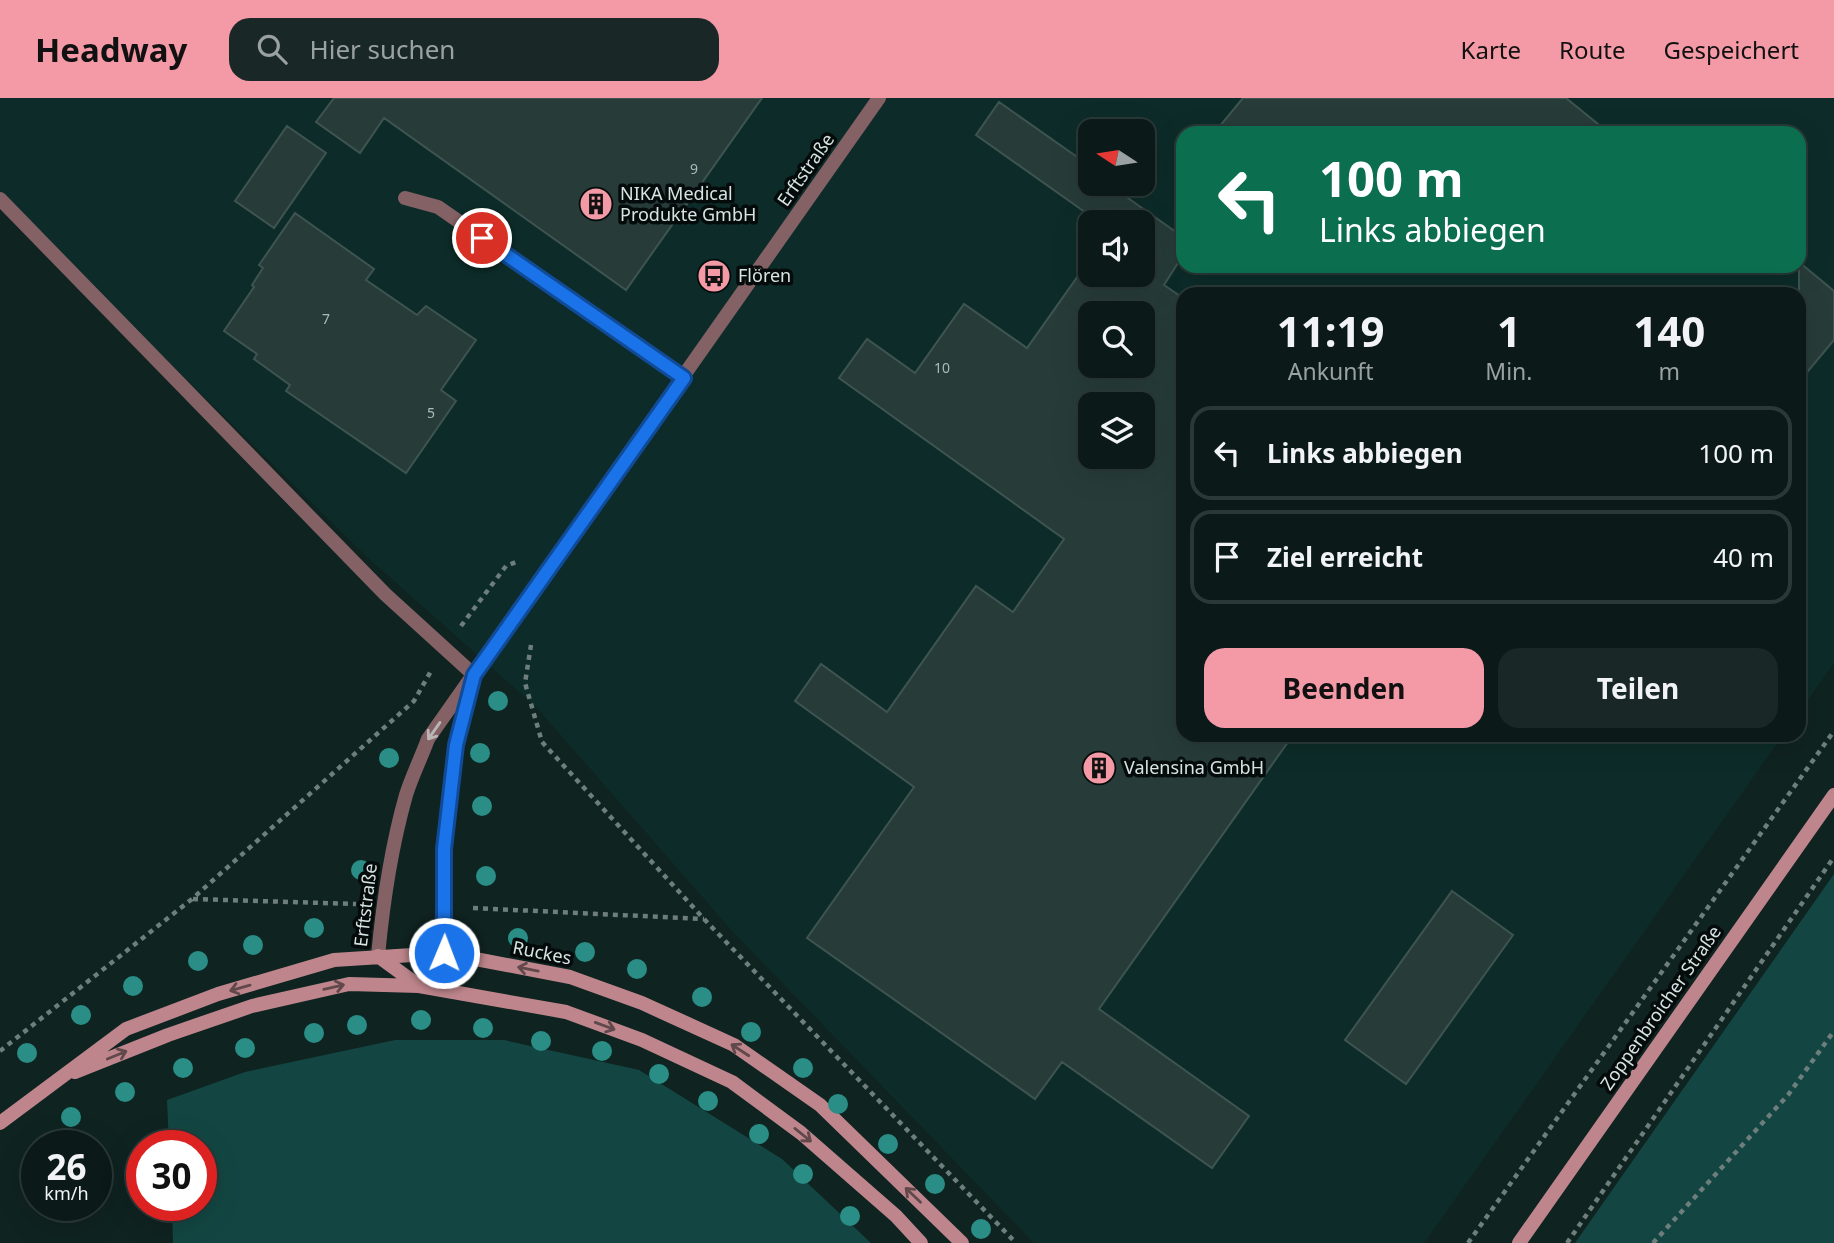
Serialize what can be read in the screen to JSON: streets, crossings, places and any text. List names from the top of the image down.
{
  "streets": {
    "main road": ["Erftstraße", "Ruckes", "Zoppenbroicher Straße"]
  },
  "crossings": [
    ["Erftstraße", "Ruckes"]
  ],
  "places": {
    "building": ["NIKA Medical Produkte GmbH", "Valensina GmbH"],
    "bus stop": ["Flören"]
  },
  "house_numbers": [
    "9",
    "7",
    "10",
    "5"
  ],
  "north": "left",
  "page": {
    "header": "Headway",
    "search": "Hier suchen",
    "nav": ["Karte", "Route", "Gespeichert"],
    "turn": ["100 m", "Links abbiegen"],
    "eta": [
      "11:19",
      "Ankunft",
      "1",
      "Min.",
      "140",
      "m"
    ],
    "list": [
      {
        "name": "Links abbiegen",
        "value": "100 m"
      },
      {
        "name": "Ziel erreicht",
        "value": "40 m"
      }
    ],
    "buttons": ["Beenden", "Teilen"],
    "speed": "26 km/h",
    "limit": "30"
  }
}
